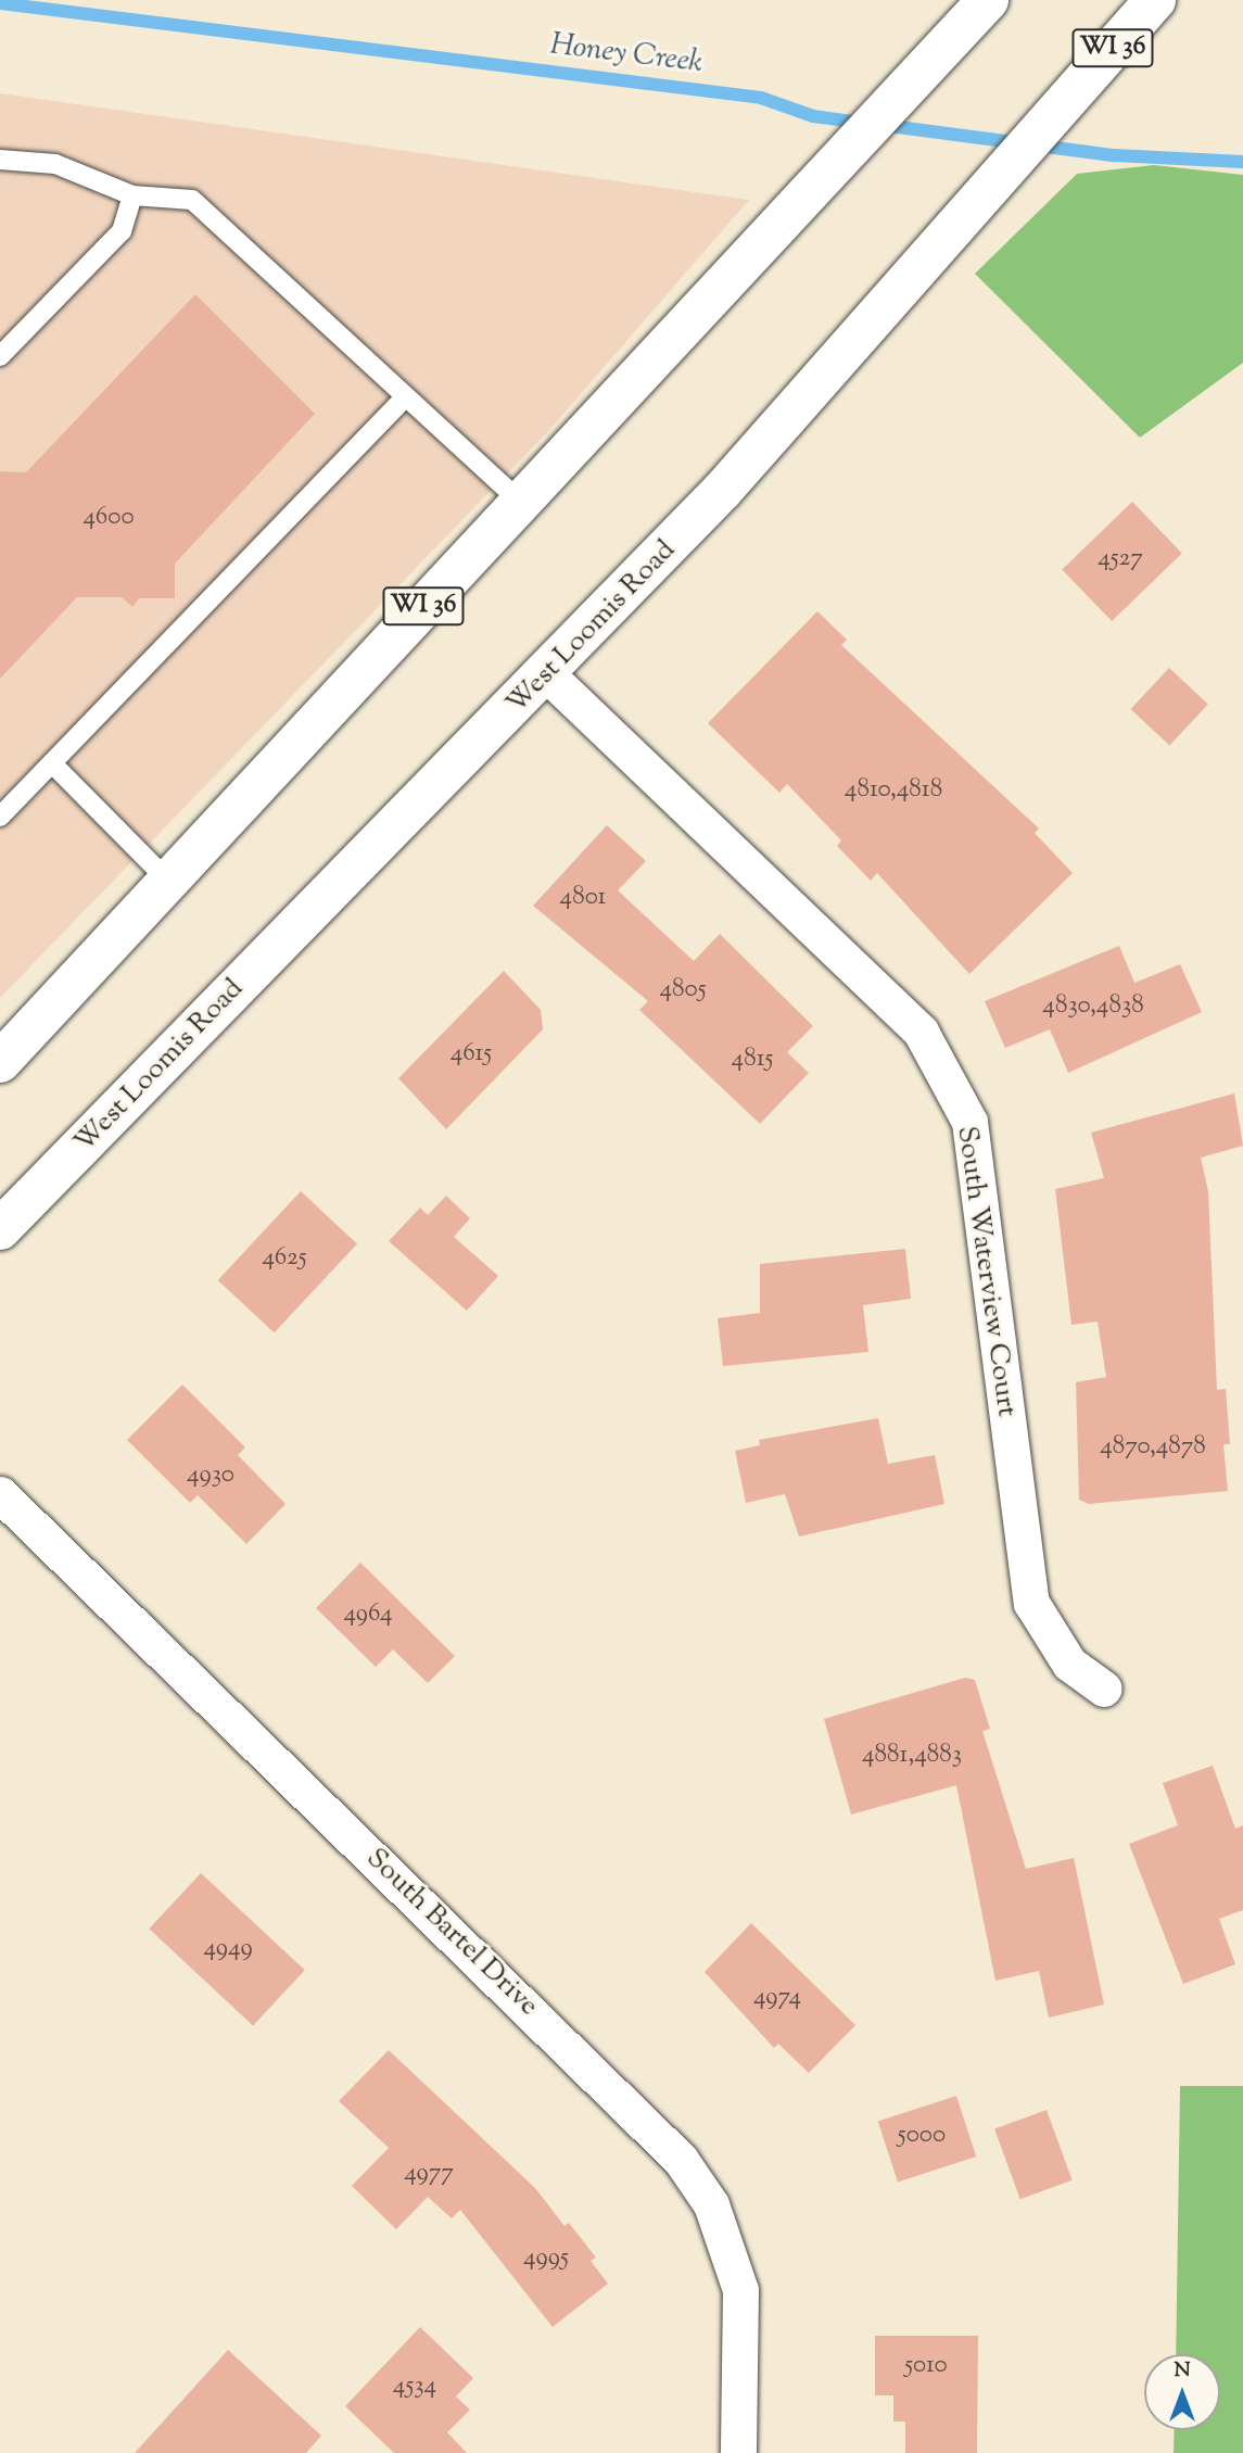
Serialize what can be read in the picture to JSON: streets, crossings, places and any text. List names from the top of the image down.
{
  "streets": {
    "main road": ["WI 36", "West Loomis Road"],
    "street": ["South Waterview Court", "South Bartel Drive"]
  },
  "crossings": [
    ["West Loomis Road", "South Waterview Court"]
  ],
  "water": ["Honey Creek"],
  "house_numbers": [
    "4600",
    "4527",
    "4810,4818",
    "4801",
    "4805",
    "4830,4838",
    "4615",
    "4815",
    "4625",
    "4870,4878",
    "4930",
    "4964",
    "4881,4883",
    "4949",
    "4974",
    "5000",
    "4977",
    "4995",
    "5010",
    "4534"
  ],
  "north": "top"
}
